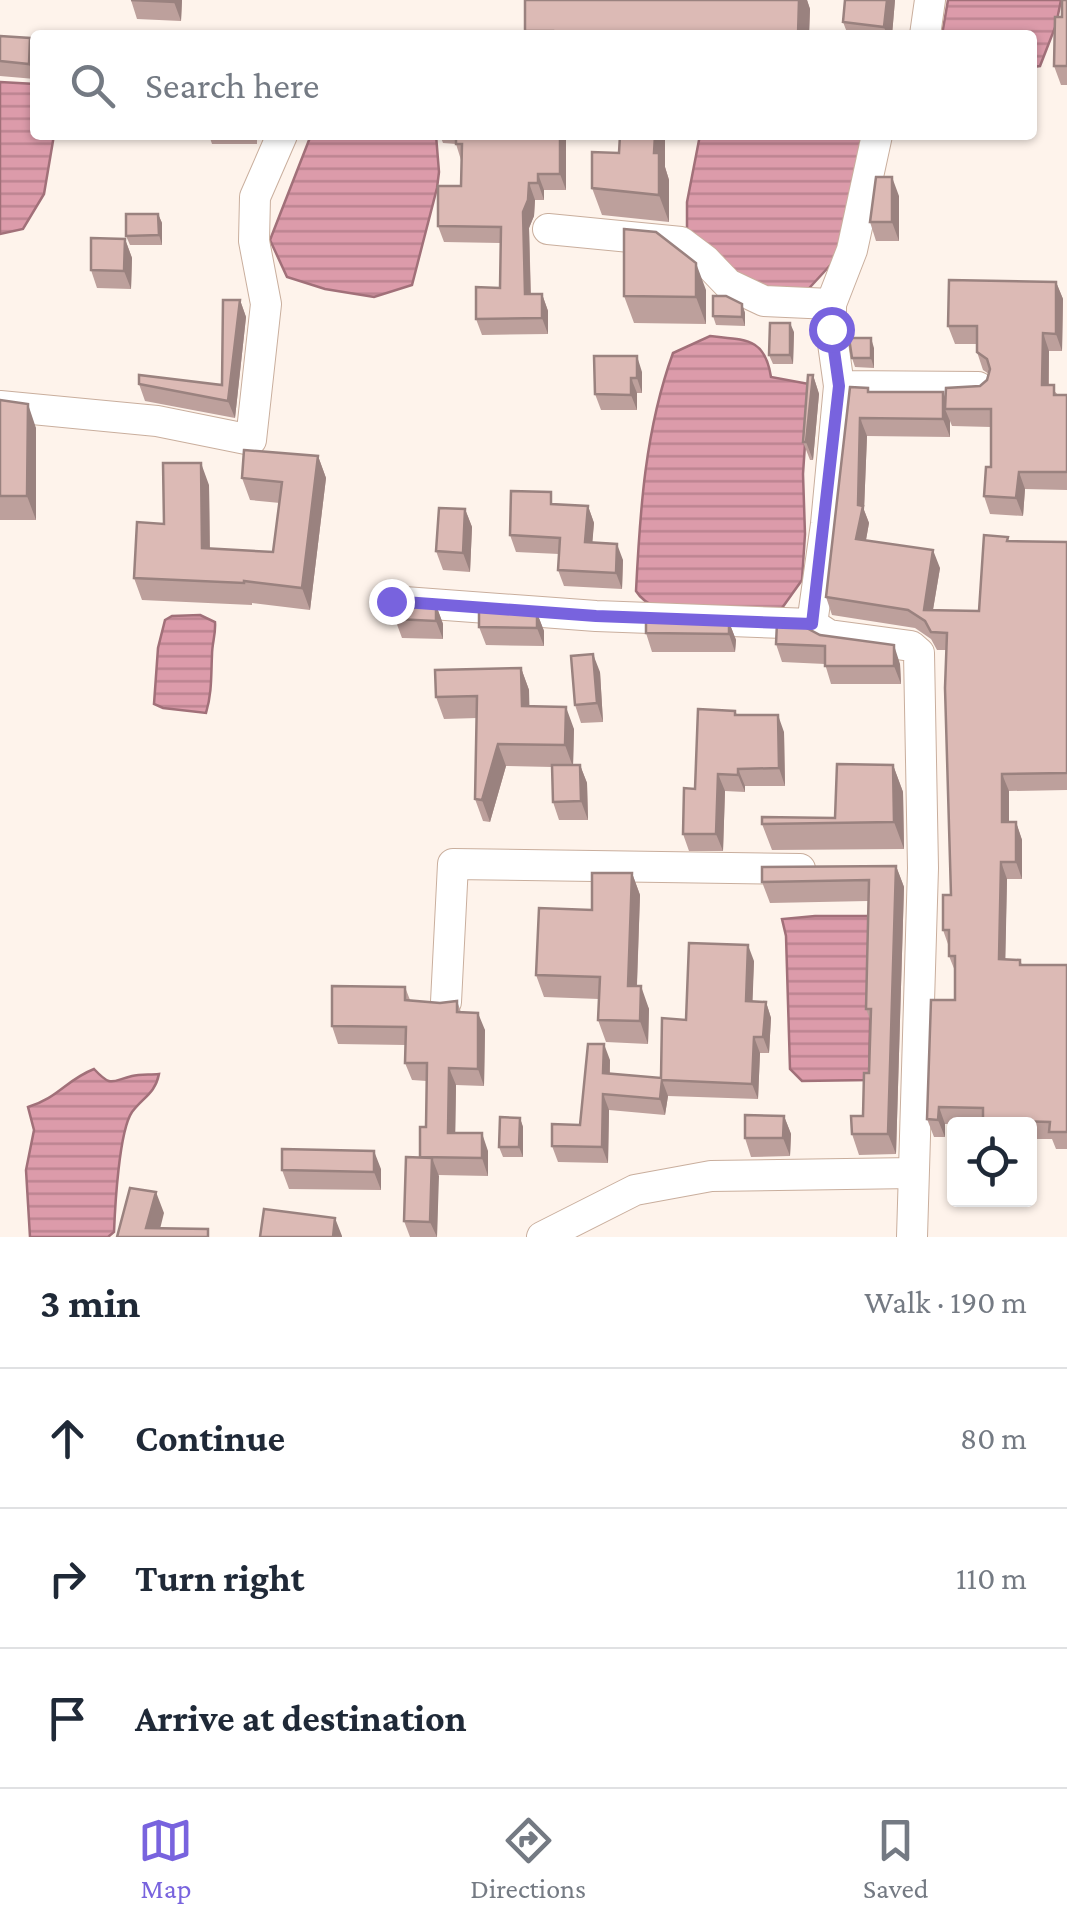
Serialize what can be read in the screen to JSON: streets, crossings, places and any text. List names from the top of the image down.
{
  "page": {
    "search": "Search here",
    "heading": ["3 min", "Walk · 190 m"],
    "list": [
      ["Continue", "80 m"],
      ["Turn right", "110 m"],
      "Arrive at destination"
    ],
    "nav": ["Map", "Directions", "Saved"]
  }
}
